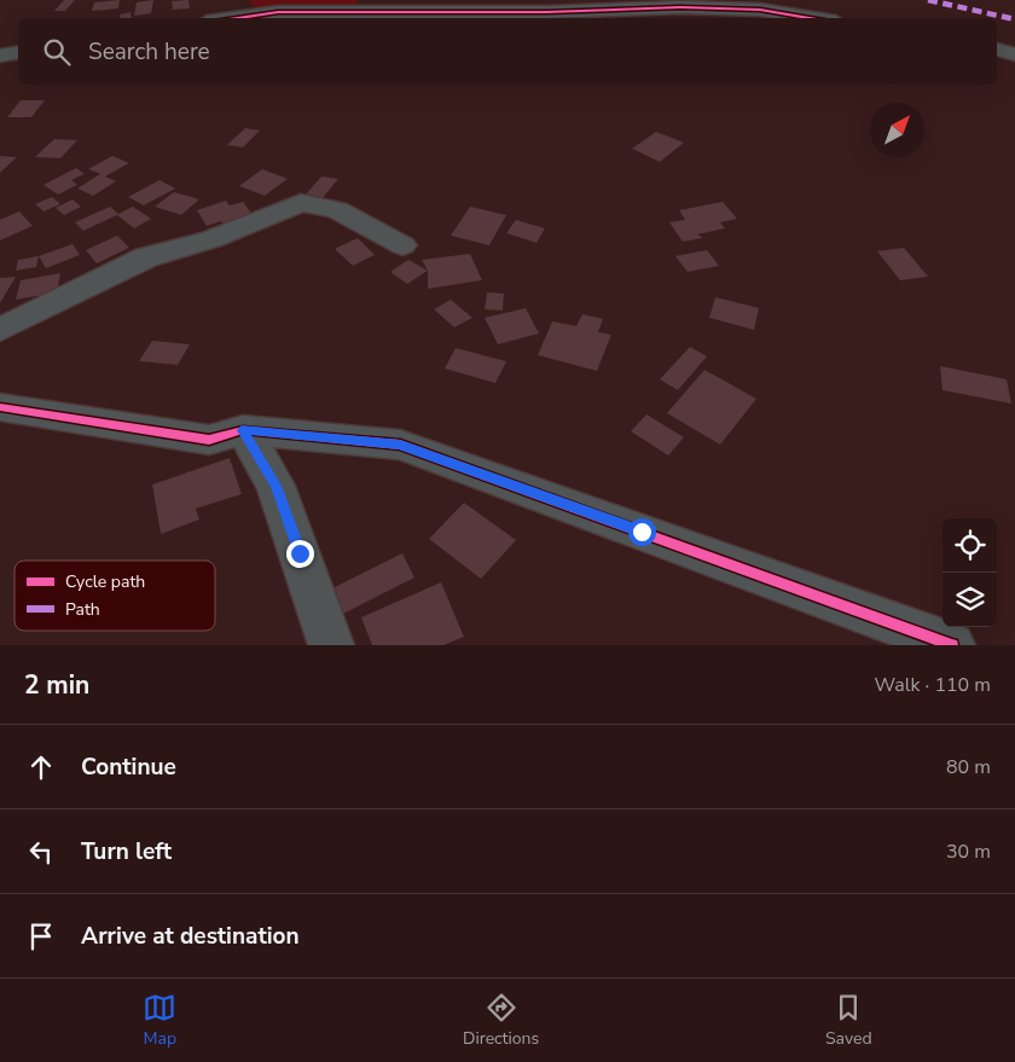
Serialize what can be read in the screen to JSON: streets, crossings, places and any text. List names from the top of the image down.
{
  "legend": ["Cycle path", "Path"],
  "north": "top right",
  "page": {
    "search": "Search here",
    "heading": ["2 min", "Walk · 110 m"],
    "list": [
      ["Continue", "80 m"],
      ["Turn left", "30 m"],
      "Arrive at destination"
    ],
    "nav": ["Map", "Directions", "Saved"]
  }
}
